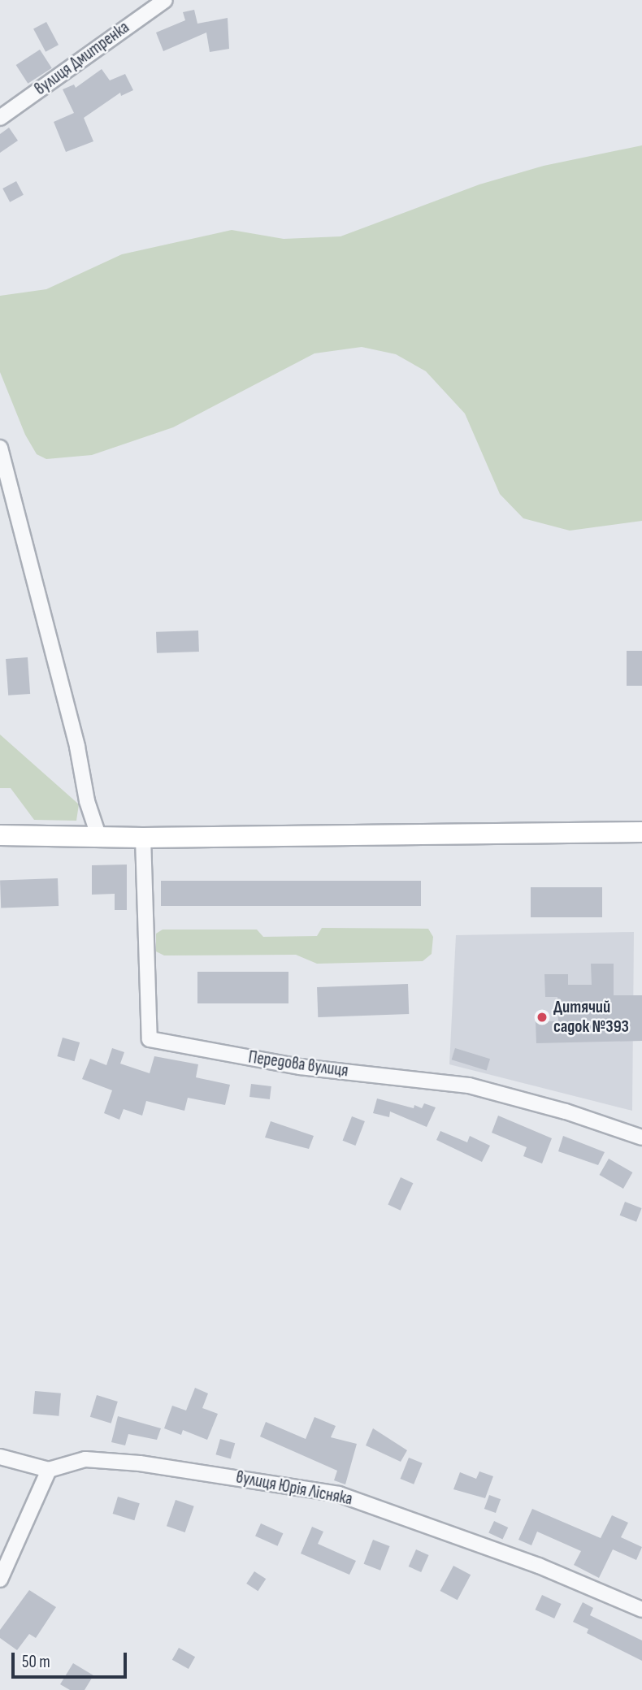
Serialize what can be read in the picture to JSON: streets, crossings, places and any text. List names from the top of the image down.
{
  "streets": {
    "street": ["вулиця Дмитренка", "Передова вулиця", "вулиця Юрія Лісняка"]
  },
  "places": ["Дитячий садок №393"],
  "scale_bar": "50 m"
}
